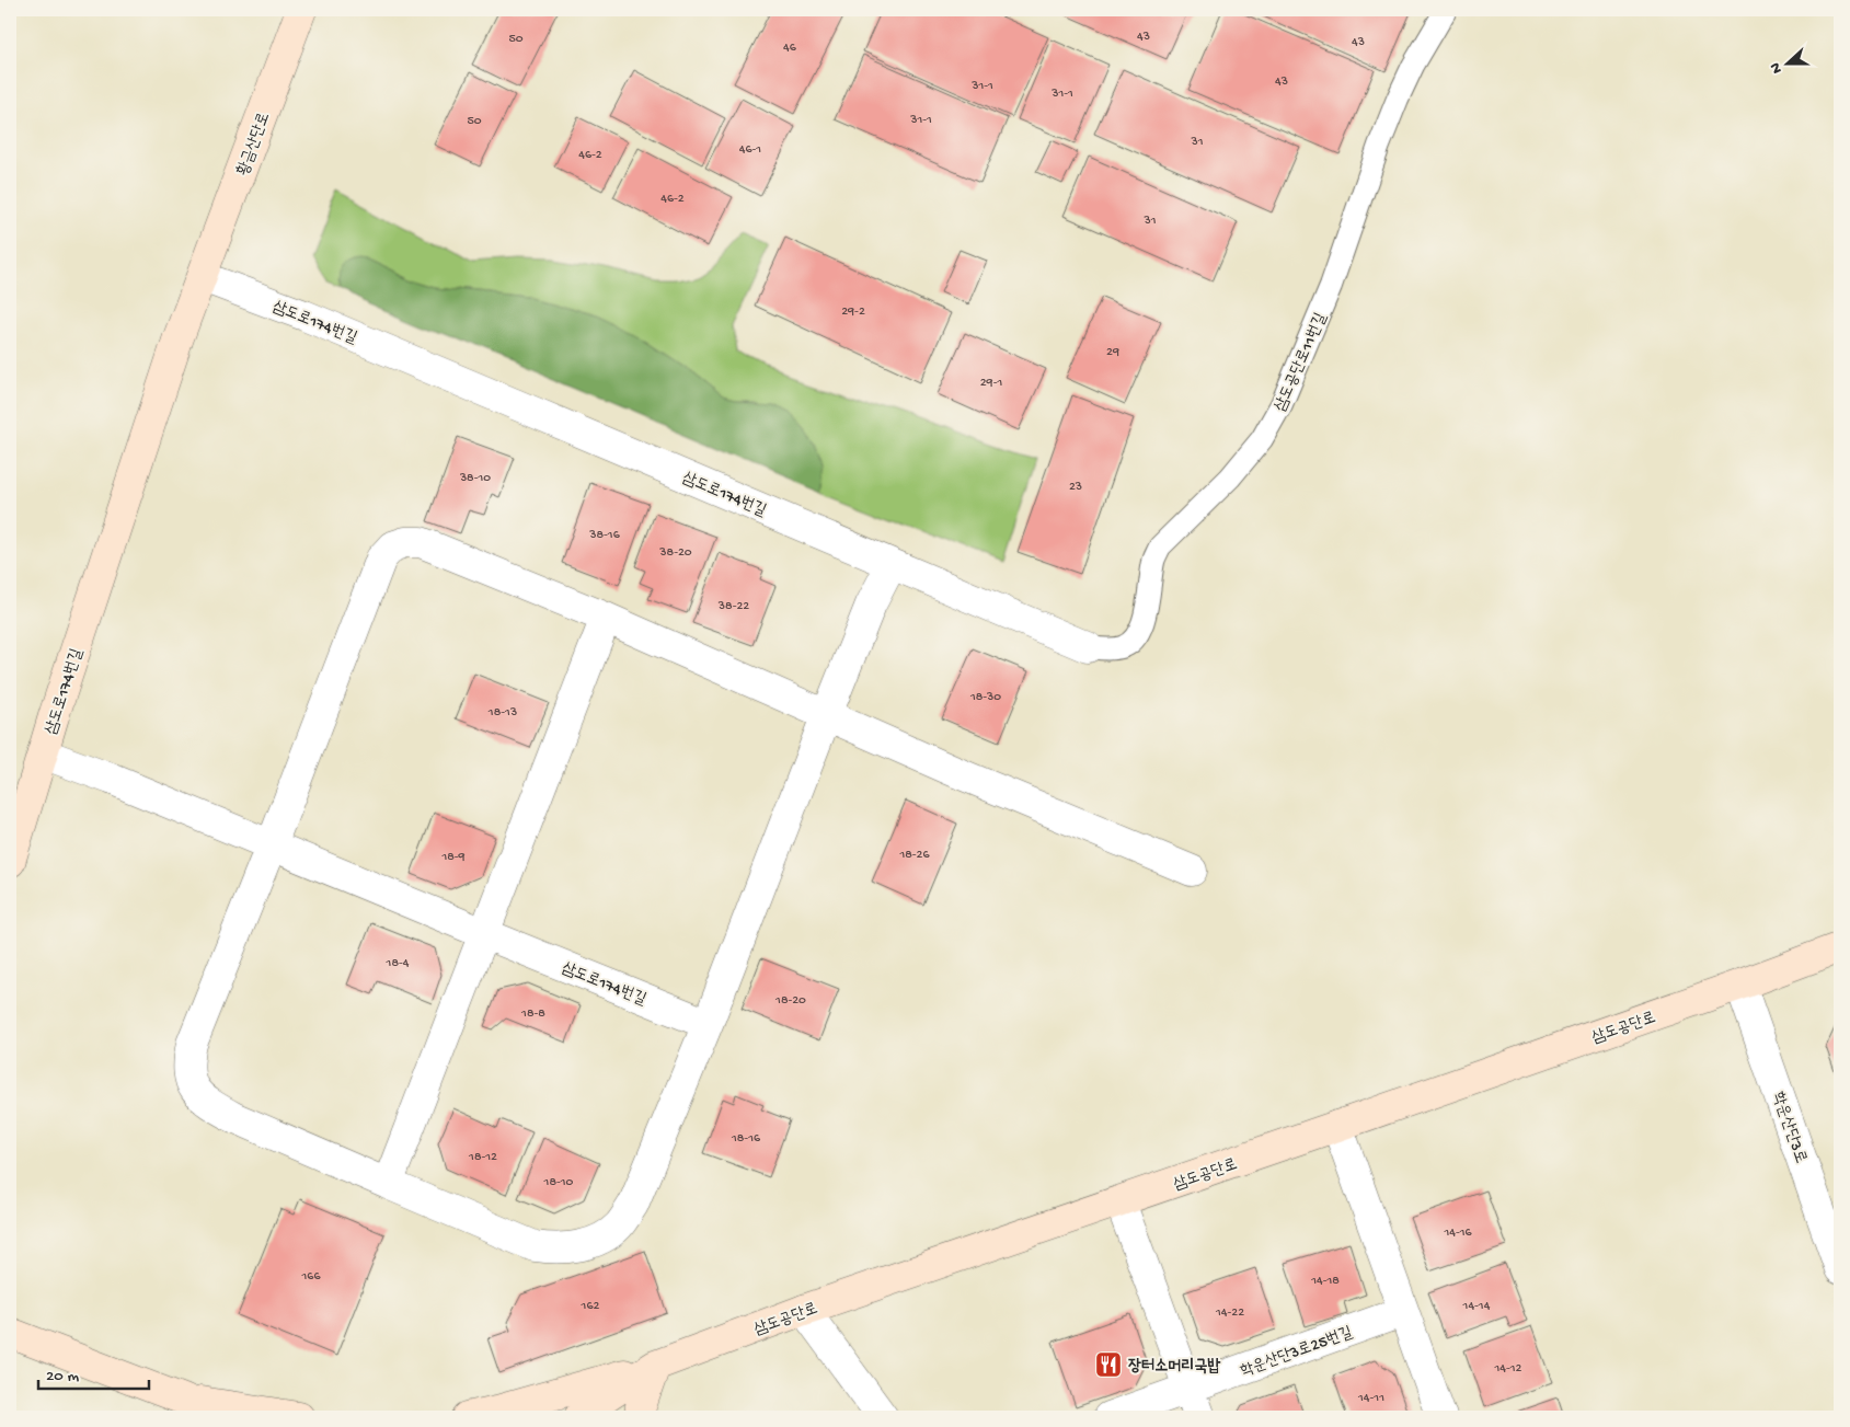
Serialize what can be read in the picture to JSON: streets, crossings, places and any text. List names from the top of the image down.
{
  "streets": {
    "street": [
      "황금산단로",
      "삼도로174번길",
      "삼도공단로",
      "학운산단3로",
      "학운산단3로25번길"
    ],
    "lane": ["삼도공단로11번길"]
  },
  "crossings": [
    ["황금산단로", "삼도로174번길"],
    ["삼도로174번길", "삼도공단로11번길"],
    ["삼도공단로", "학운산단3로"]
  ],
  "places": {
    "restaurant": ["장터소머리국밥"]
  },
  "house_numbers": [
    "43",
    "50",
    "43",
    "46",
    "43",
    "31-1",
    "31-1",
    "31-1",
    "50",
    "31",
    "46-1",
    "46-2",
    "46-2",
    "31",
    "29-2",
    "29",
    "29-1",
    "38-10",
    "23",
    "38-16",
    "38-20",
    "38-22",
    "18-30",
    "18-13",
    "18-26",
    "18-9",
    "18-4",
    "18-20",
    "18-8",
    "18-16",
    "18-12",
    "18-10",
    "14-16",
    "166",
    "14-18",
    "162",
    "14-14",
    "14-22",
    "14-12",
    "14-11"
  ],
  "scale_bar": "20 m",
  "north": "left"
}
